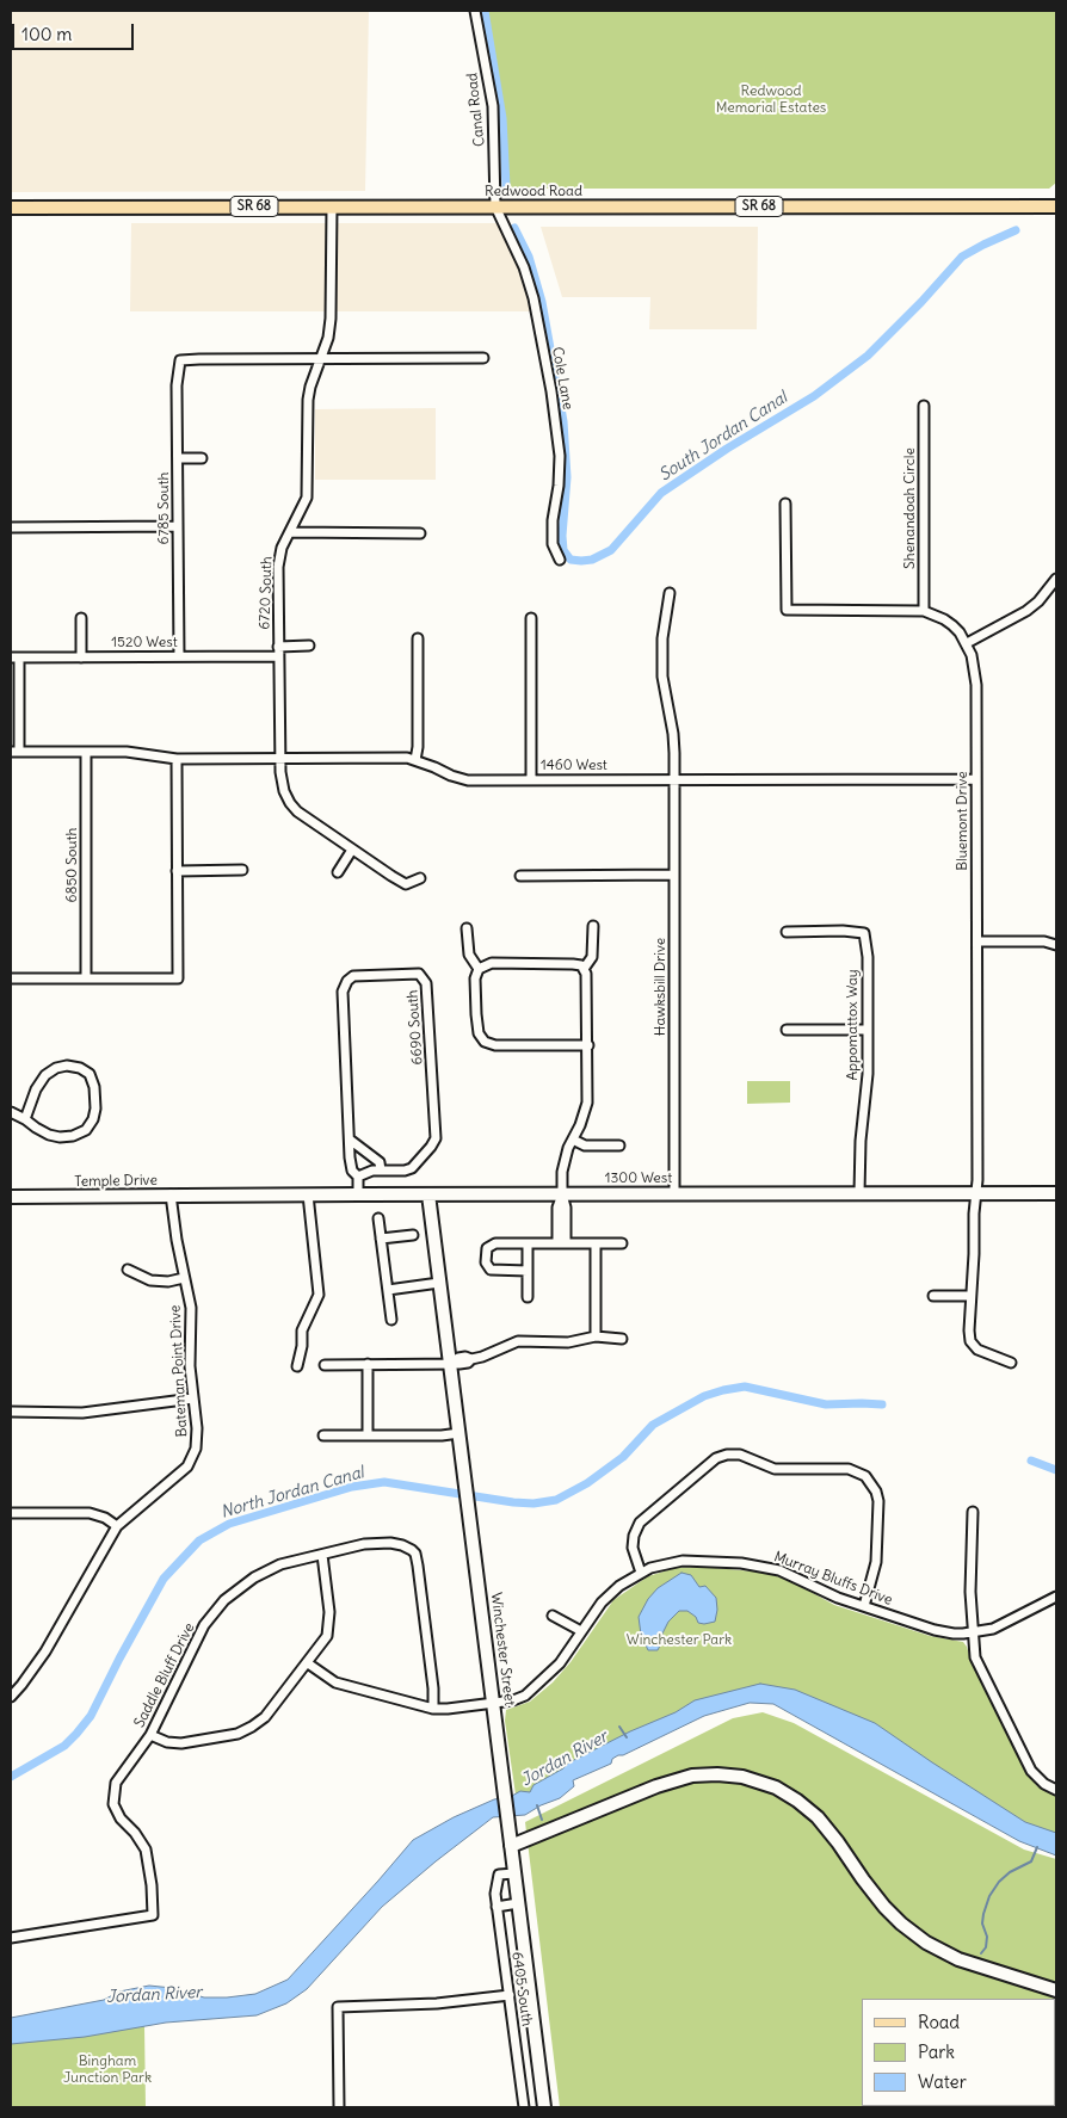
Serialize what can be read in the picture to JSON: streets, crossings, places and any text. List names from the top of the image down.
{
  "streets": {
    "main road": [
      "Redwood Road",
      "SR 68",
      "1300 West",
      "Temple Drive",
      "Winchester Street"
    ],
    "street": [
      "Canal Road",
      "Cole Lane",
      "6785 South",
      "Shenandoah Circle",
      "6720 South",
      "1520 West",
      "1460 West",
      "Bluemont Drive",
      "6850 South",
      "Hawksbill Drive",
      "Appomattox Way",
      "6690 South",
      "Bateman Point Drive",
      "Murray Bluffs Drive",
      "Saddle Bluff Drive",
      "6405 South"
    ]
  },
  "crossings": [
    ["Canal Road", "Redwood Road"],
    ["Canal Road", "Cole Lane"],
    ["Redwood Road", "Cole Lane"],
    ["Redwood Road", "6720 South"],
    ["6785 South", "6720 South"],
    ["6785 South", "1520 West"],
    ["Shenandoah Circle", "Bluemont Drive"],
    ["6720 South", "1520 West"],
    ["6720 South", "1460 West"],
    ["1460 West", "Bluemont Drive"],
    ["1460 West", "6850 South"],
    ["1460 West", "Hawksbill Drive"],
    ["Bluemont Drive", "1300 West"],
    ["Hawksbill Drive", "1300 West"],
    ["Appomattox Way", "1300 West"],
    ["6690 South", "1300 West"],
    ["1300 West", "Temple Drive"],
    ["1300 West", "Winchester Street"],
    ["Temple Drive", "Bateman Point Drive"],
    ["Murray Bluffs Drive", "Winchester Street"],
    ["Murray Bluffs Drive", "Saddle Bluff Drive"],
    ["Winchester Street", "6405 South"]
  ],
  "water": ["South Jordan Canal", "North Jordan Canal", "Jordan River"],
  "parks": ["Redwood Memorial Estates", "Winchester Park", "Bingham Junction Park"],
  "legend": ["Road", "Park", "Water"],
  "scale_bar": "100 m"
}
